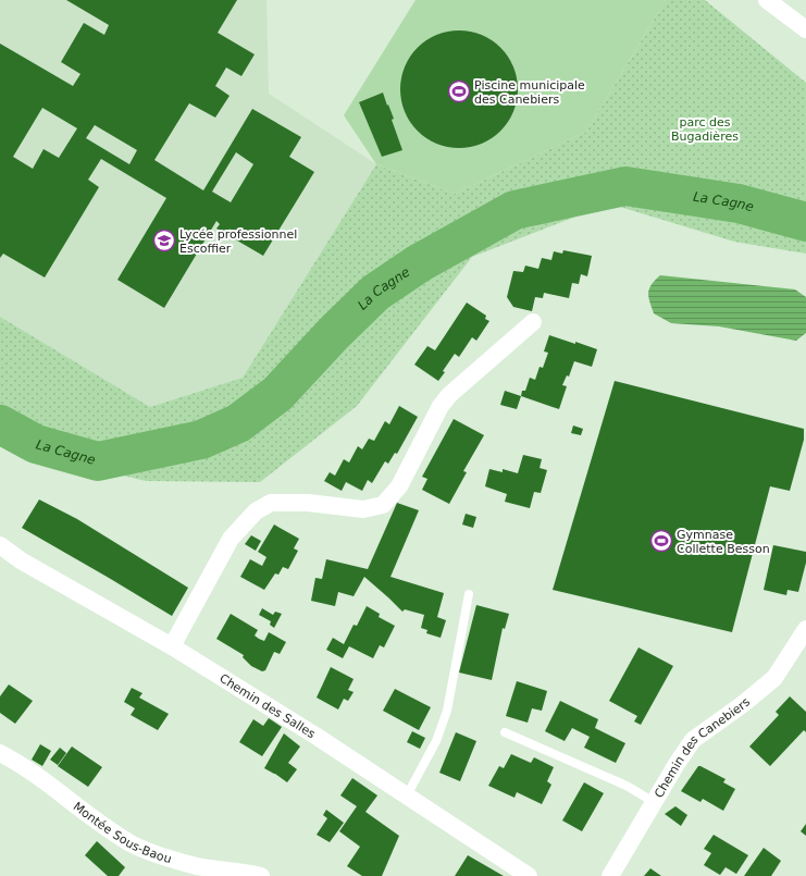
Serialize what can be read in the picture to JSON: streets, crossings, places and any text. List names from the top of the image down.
{
  "streets": {
    "street": ["Chemin des Salles", "Chemin des Canebiers", "Montée Sous-Baou"]
  },
  "water": ["La Cagne"],
  "parks": ["parc des Bugadières"],
  "places": {
    "sports": ["Piscine municipale des Canebiers", "Gymnase Collette Besson"],
    "school or university": ["Lycée professionnel Escoffier"]
  }
}
